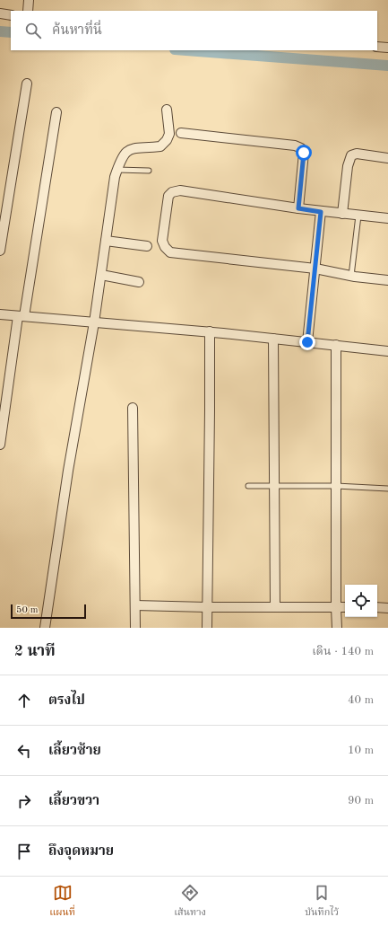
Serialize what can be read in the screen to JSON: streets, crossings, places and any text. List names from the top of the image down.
{
  "scale_bar": "50 m",
  "page": {
    "search": "ค้นหาที่นี่",
    "scale": "50 m",
    "heading": ["2 นาที", "เดิน · 140 m"],
    "list": [
      ["ตรงไป", "40 m"],
      ["เลี้ยวซ้าย", "10 m"],
      ["เลี้ยวขวา", "90 m"],
      "ถึงจุดหมาย"
    ],
    "nav": ["แผนที่", "เส้นทาง", "บันทึกไว้"]
  }
}
